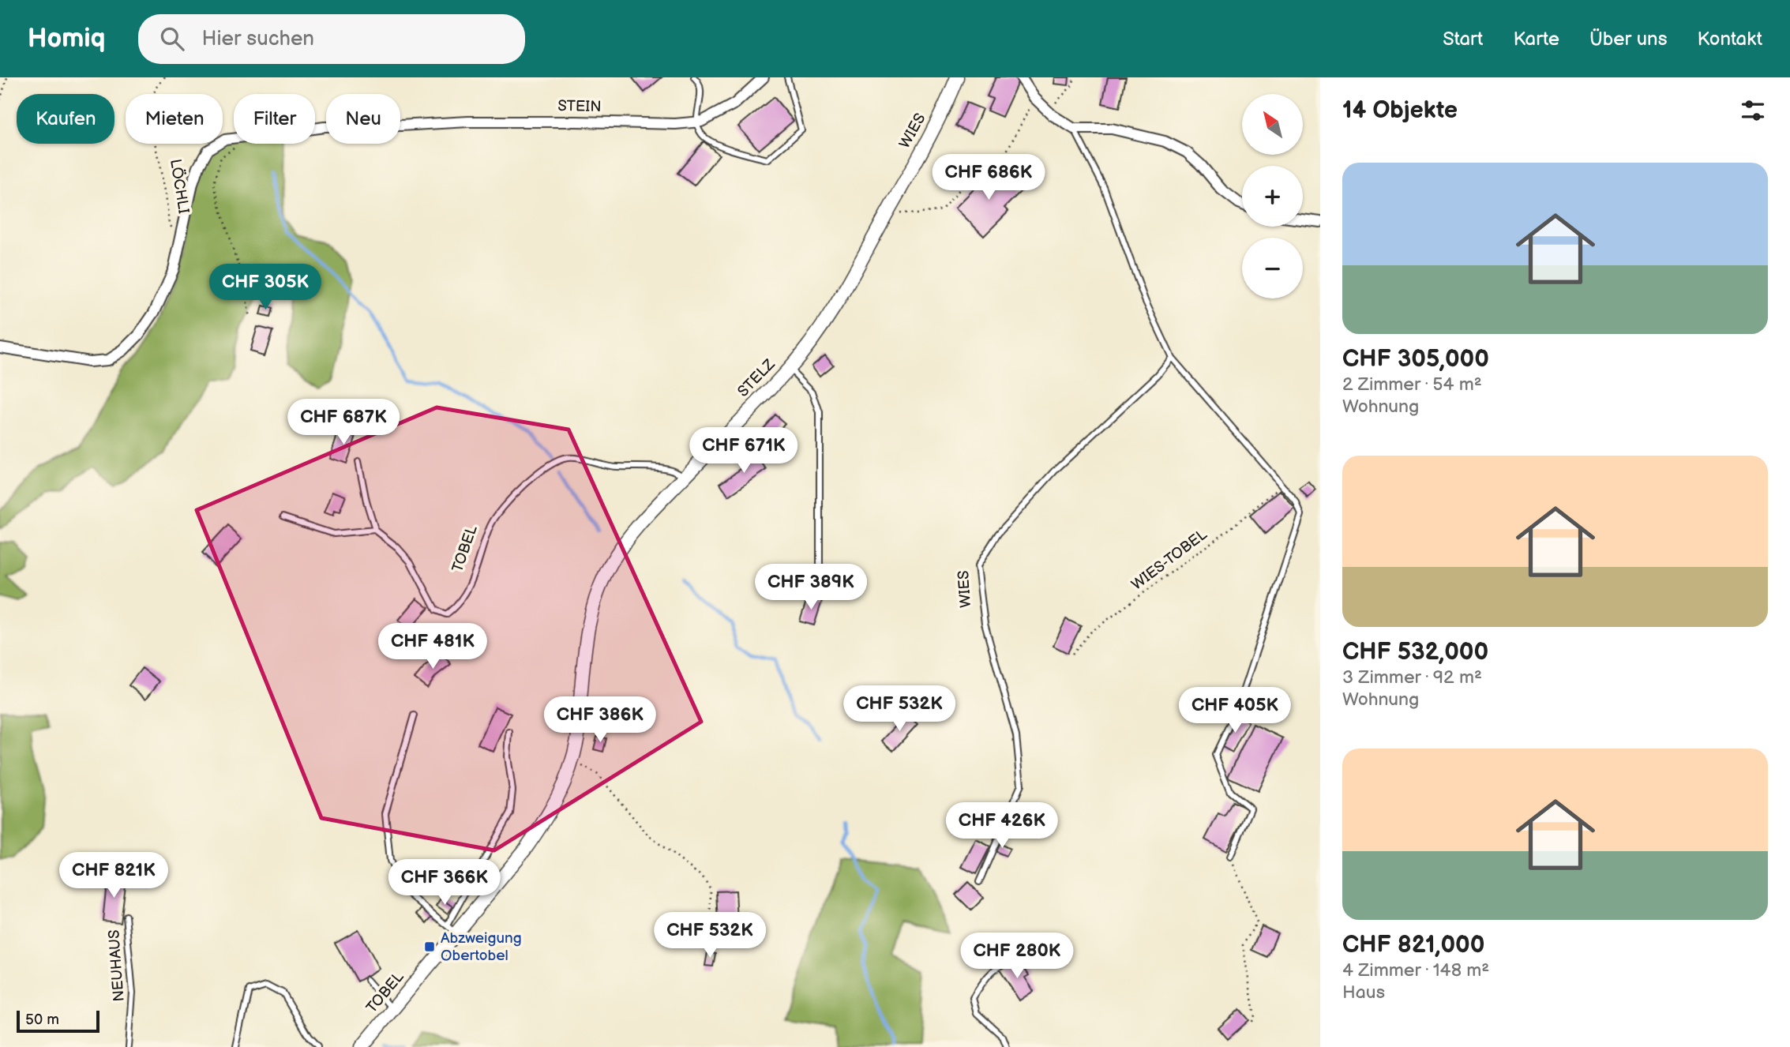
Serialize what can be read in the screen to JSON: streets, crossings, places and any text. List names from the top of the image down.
{
  "streets": {
    "main road": ["WIES", "STELZ", "TOBEL"],
    "street": ["STEIN", "LÖCHLI"],
    "lane": ["NEUHAUS"],
    "path": ["WIES-TOBEL"]
  },
  "crossings": [
    ["WIES", "STELZ"],
    ["STELZ", "TOBEL"]
  ],
  "places": {
    "transit": ["Abzweigung Obertobel"]
  },
  "scale_bar": "50 m",
  "north": "top left",
  "page": {
    "header": "Homiq",
    "search": "Hier suchen",
    "nav": [
      "Start",
      "Karte",
      "Über uns",
      "Kontakt"
    ],
    "heading": "14 Objekte",
    "map_buttons": ["+", "−"],
    "chip": [
      "Kaufen",
      "Mieten",
      "Filter",
      "Neu"
    ],
    "list": [
      {
        "name": "CHF 305,000",
        "note": "2 Zimmer · 54 m² · Wohnung"
      },
      {
        "name": "CHF 532,000",
        "note": "3 Zimmer · 92 m² · Wohnung"
      },
      {
        "name": "CHF 821,000",
        "note": "4 Zimmer · 148 m² · Haus"
      }
    ],
    "price": [
      "CHF 686K",
      "CHF 305K",
      "CHF 687K",
      "CHF 671K",
      "CHF 389K",
      "CHF 481K",
      "CHF 532K",
      "CHF 405K",
      "CHF 386K",
      "CHF 426K",
      "CHF 821K",
      "CHF 366K",
      "CHF 532K",
      "CHF 280K"
    ],
    "scale": "50 m"
  }
}
